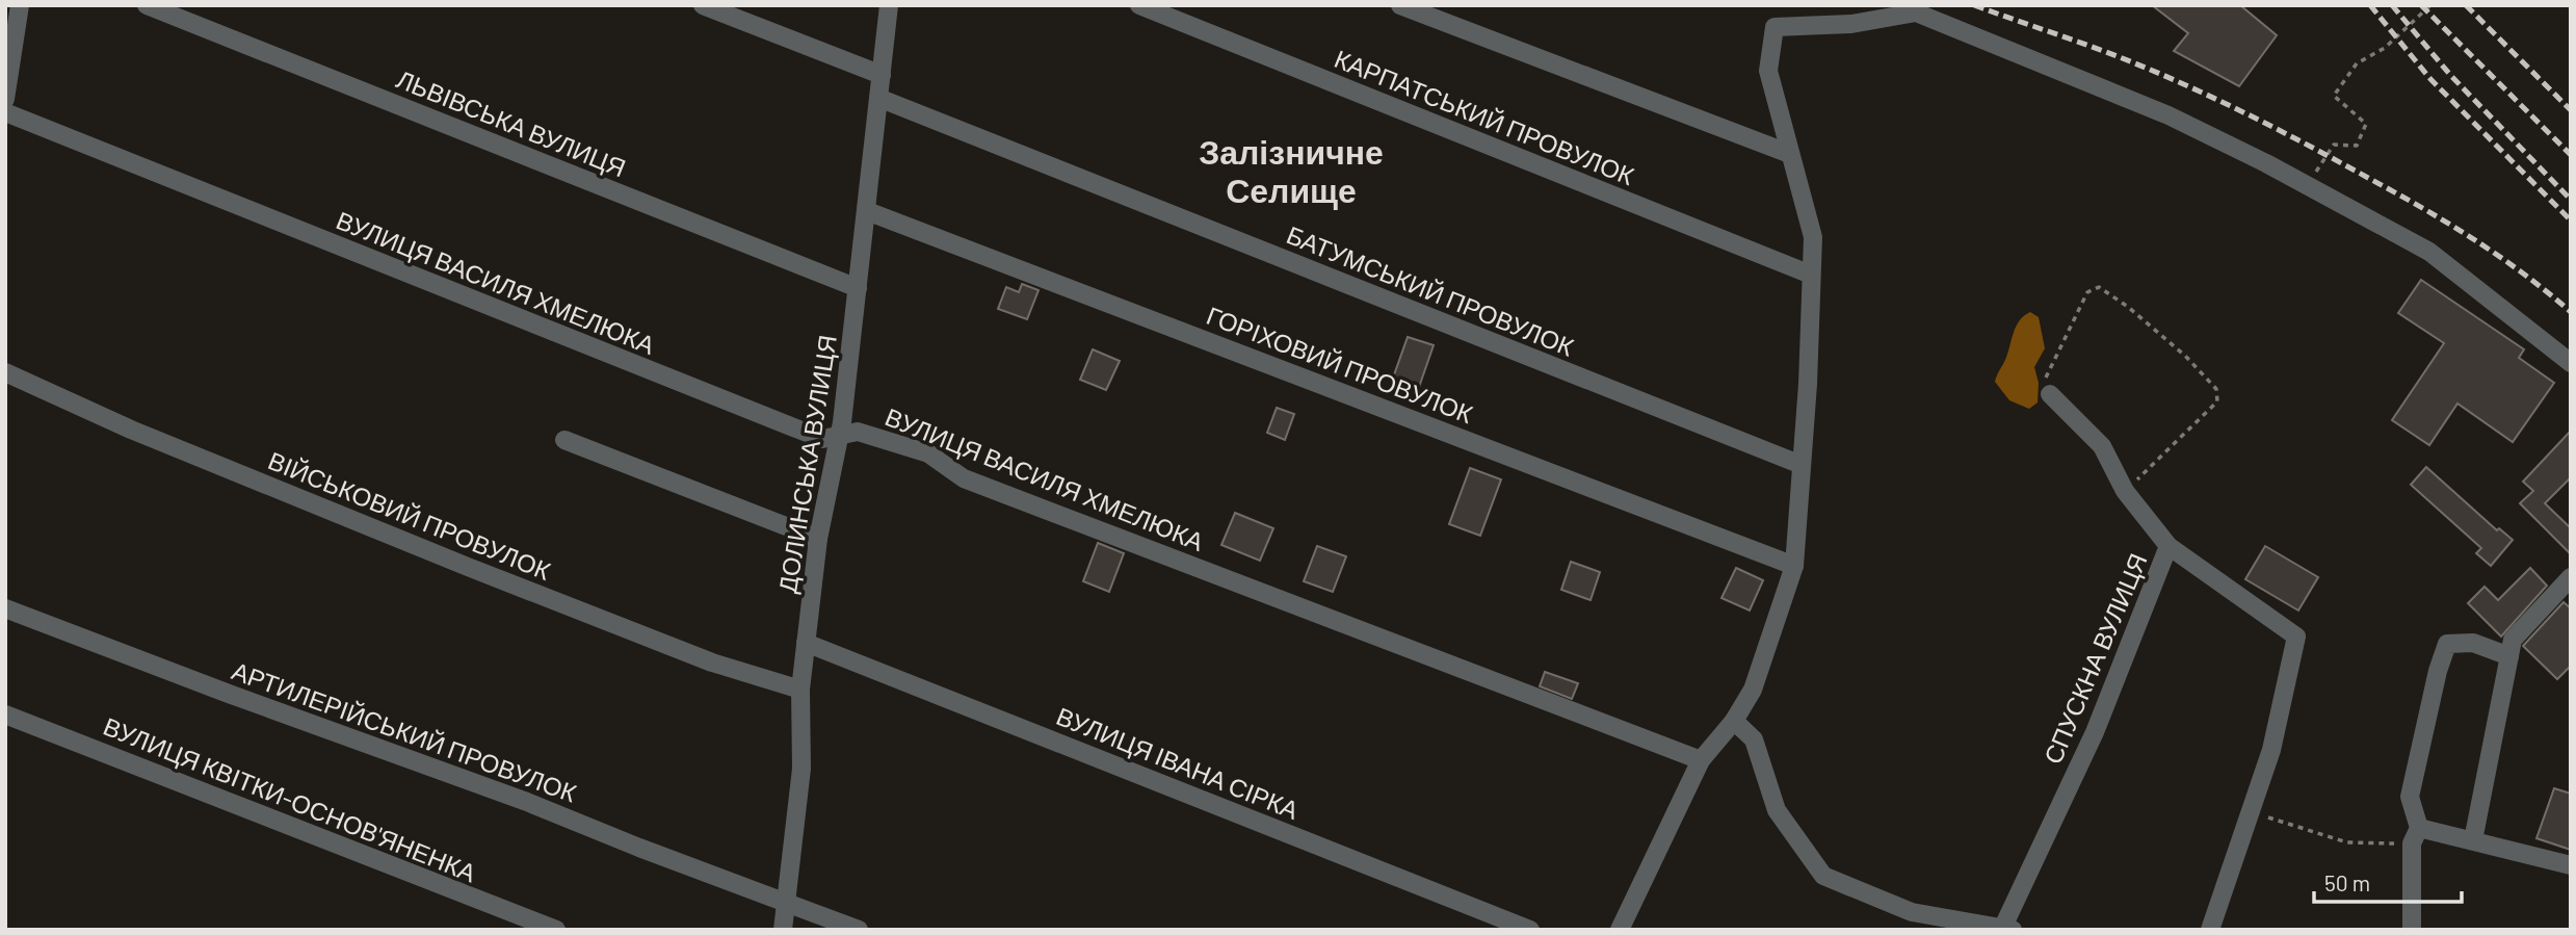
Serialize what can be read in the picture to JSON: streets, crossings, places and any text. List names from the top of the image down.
{
  "streets": {
    "street": [
      "КАРПАТСЬКИЙ ПРОВУЛОК",
      "ЛЬВІВСЬКА ВУЛИЦЯ",
      "ВУЛИЦЯ ВАСИЛЯ ХМЕЛЮКА",
      "БАТУМСЬКИЙ ПРОВУЛОК",
      "ГОРІХОВИЙ ПРОВУЛОК",
      "ДОЛИНСЬКА ВУЛИЦЯ",
      "ВІЙСЬКОВИЙ ПРОВУЛОК",
      "СПУСКНА ВУЛИЦЯ",
      "АРТИЛЕРІЙСЬКИЙ ПРОВУЛОК",
      "ВУЛИЦЯ ІВАНА СІРКА",
      "ВУЛИЦЯ КВІТКИ-ОСНОВ'ЯНЕНКА"
    ]
  },
  "crossings": [
    ["ЛЬВІВСЬКА ВУЛИЦЯ", "ДОЛИНСЬКА ВУЛИЦЯ"],
    ["ВУЛИЦЯ ВАСИЛЯ ХМЕЛЮКА", "ДОЛИНСЬКА ВУЛИЦЯ"],
    ["БАТУМСЬКИЙ ПРОВУЛОК", "ДОЛИНСЬКА ВУЛИЦЯ"],
    ["ГОРІХОВИЙ ПРОВУЛОК", "ДОЛИНСЬКА ВУЛИЦЯ"],
    ["ДОЛИНСЬКА ВУЛИЦЯ", "ВІЙСЬКОВИЙ ПРОВУЛОК"],
    ["ДОЛИНСЬКА ВУЛИЦЯ", "АРТИЛЕРІЙСЬКИЙ ПРОВУЛОК"],
    ["ДОЛИНСЬКА ВУЛИЦЯ", "ВУЛИЦЯ ІВАНА СІРКА"]
  ],
  "districts": ["Залізничне Селище"],
  "scale_bar": "50 m"
}
